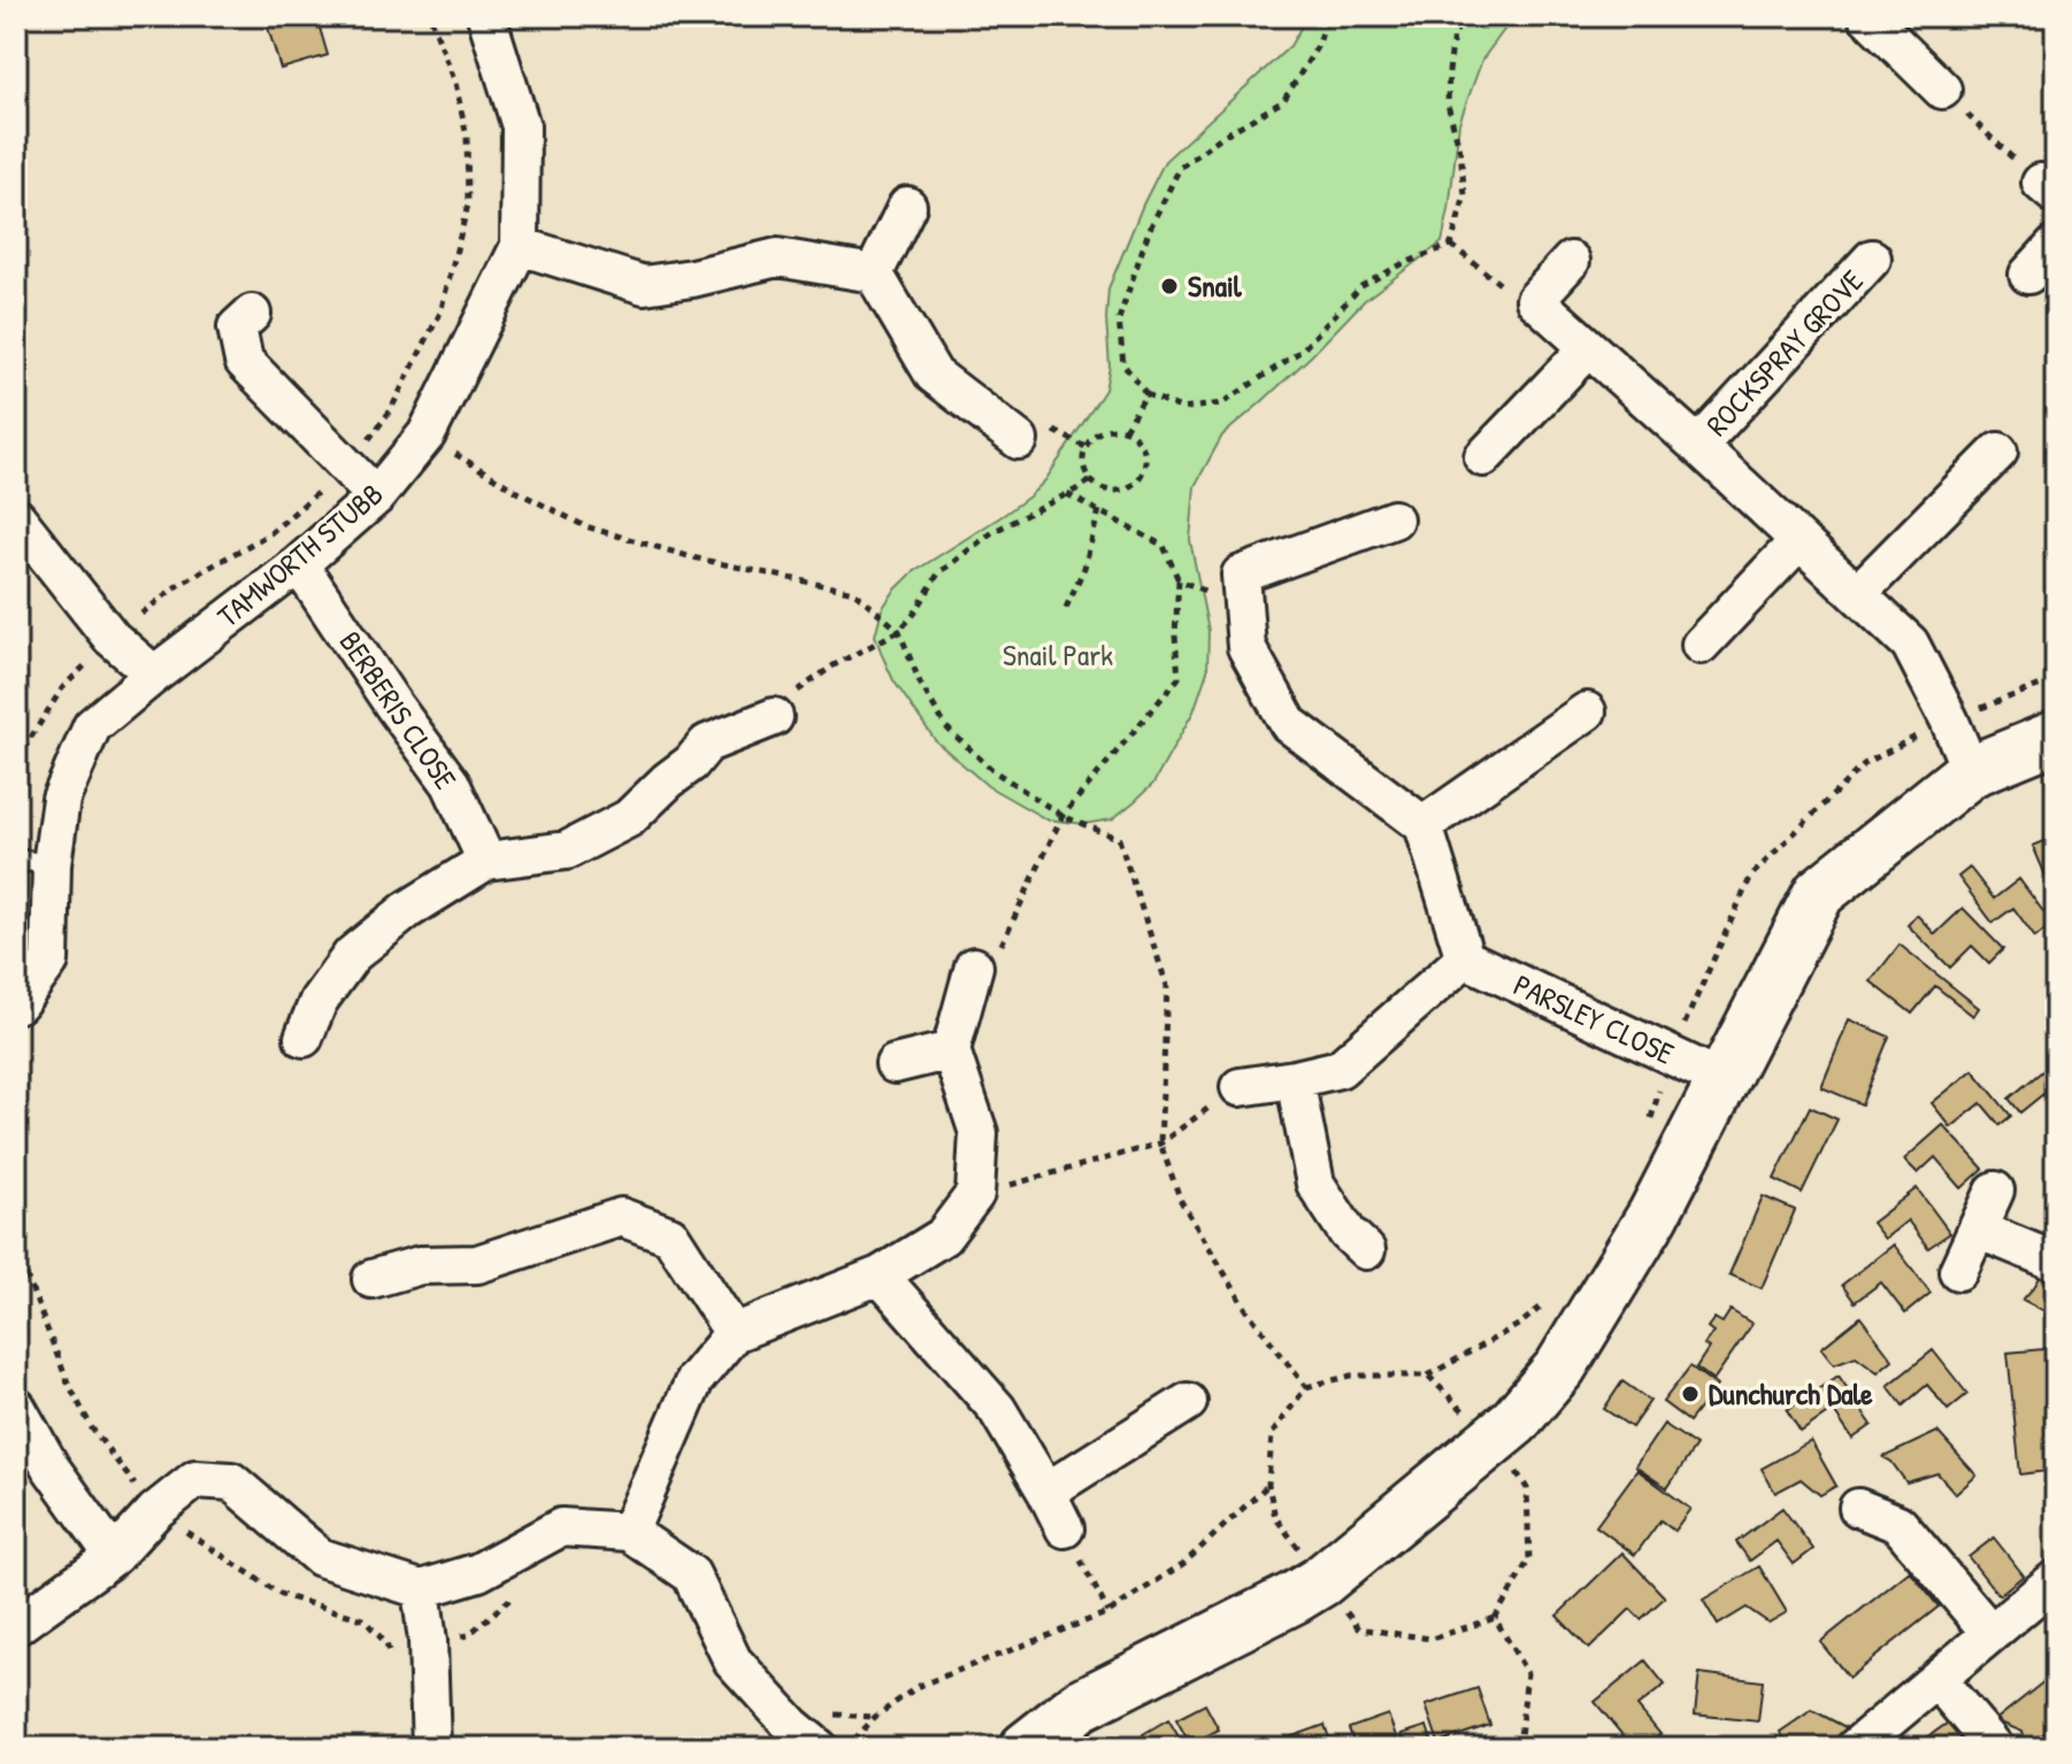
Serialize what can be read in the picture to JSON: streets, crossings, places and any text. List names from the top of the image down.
{
  "streets": {
    "street": [
      "ROCKSPRAY GROVE",
      "TAMWORTH STUBB",
      "BERBERIS CLOSE",
      "PARSLEY CLOSE"
    ]
  },
  "crossings": [
    ["TAMWORTH STUBB", "BERBERIS CLOSE"]
  ],
  "parks": ["Snail Park"],
  "places": ["Snail", "Dunchurch Dale"]
}
